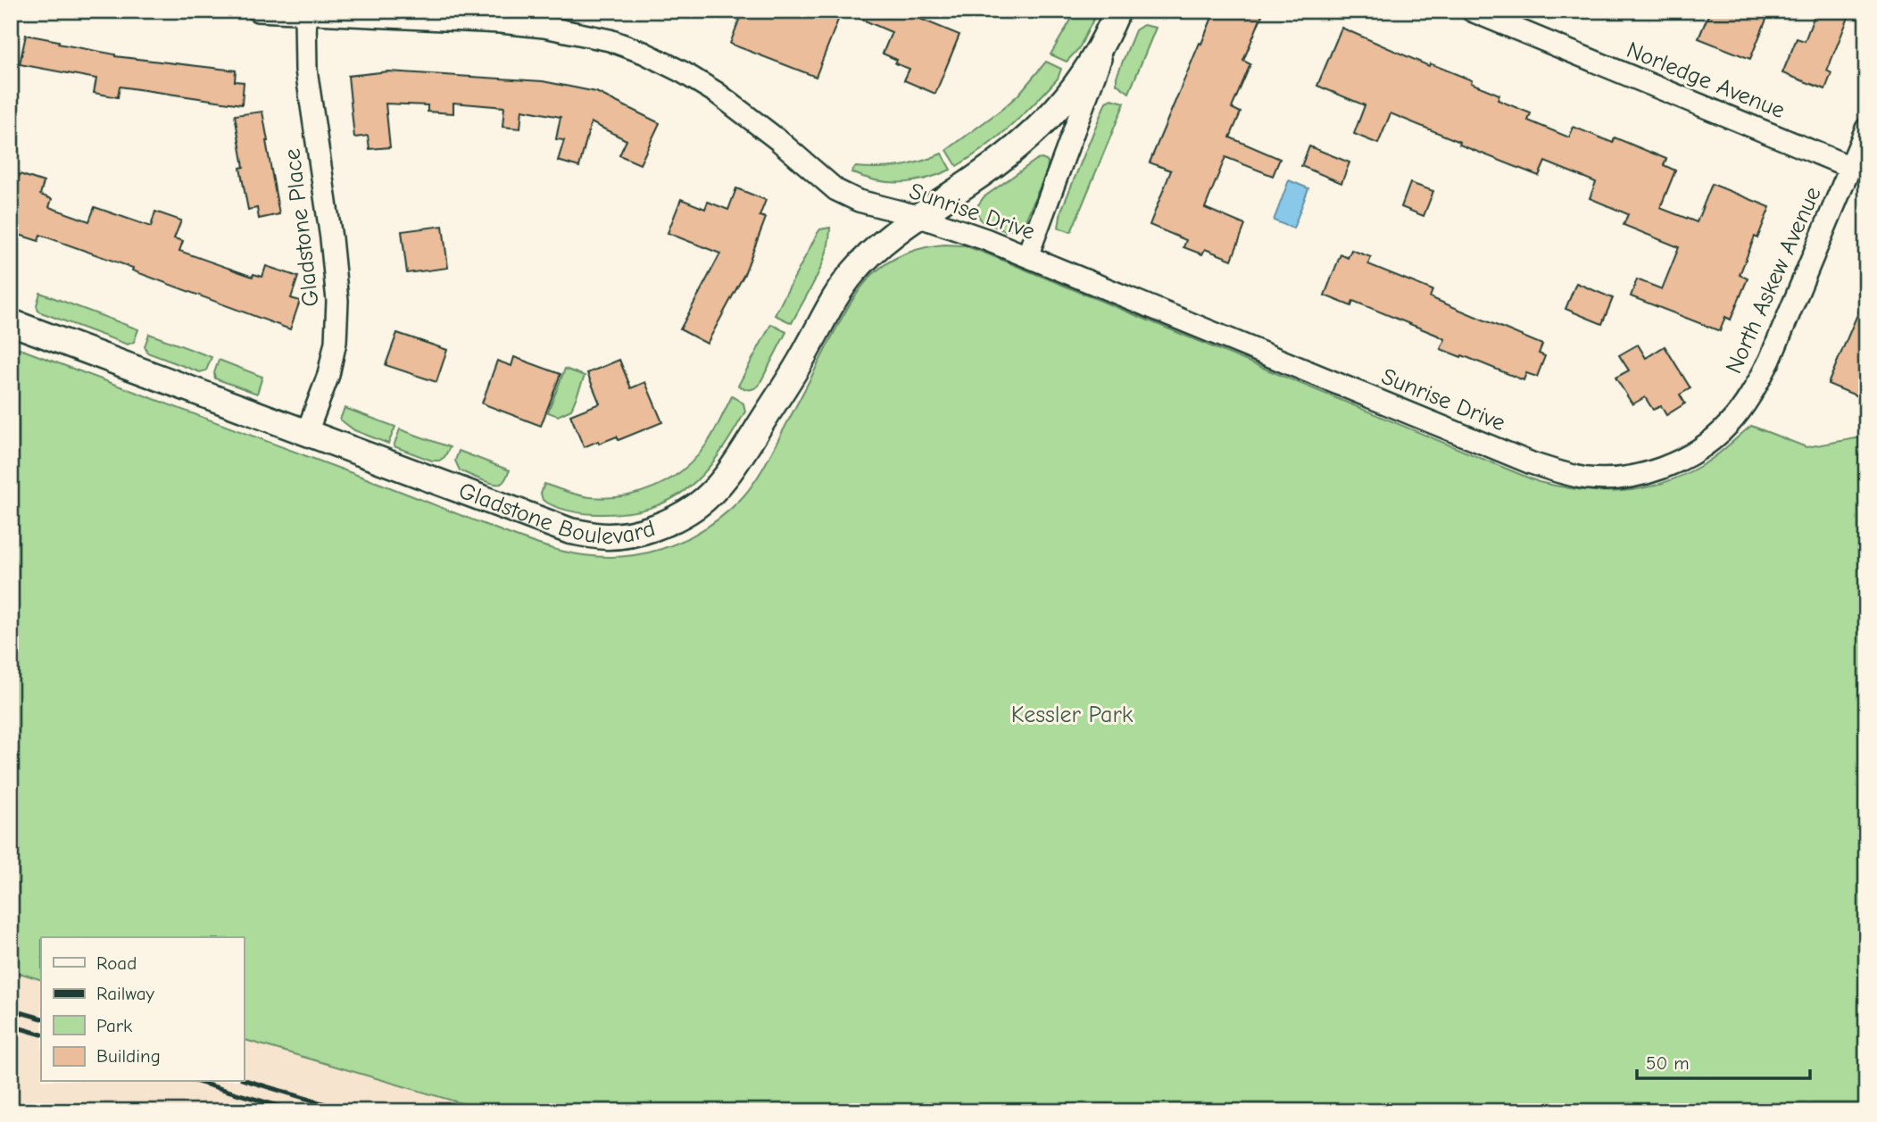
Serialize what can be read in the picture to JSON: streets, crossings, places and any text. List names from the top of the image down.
{
  "streets": {
    "street": [
      "Norledge Avenue",
      "Sunrise Drive",
      "Gladstone Place",
      "North Askew Avenue",
      "Gladstone Boulevard"
    ]
  },
  "crossings": [
    ["Norledge Avenue", "North Askew Avenue"],
    ["Sunrise Drive", "Gladstone Place"],
    ["Sunrise Drive", "North Askew Avenue"],
    ["Sunrise Drive", "Gladstone Boulevard"],
    ["Gladstone Place", "Gladstone Boulevard"]
  ],
  "parks": ["Kessler Park"],
  "legend": [
    "Road",
    "Railway",
    "Park",
    "Building"
  ],
  "scale_bar": "50 m"
}
